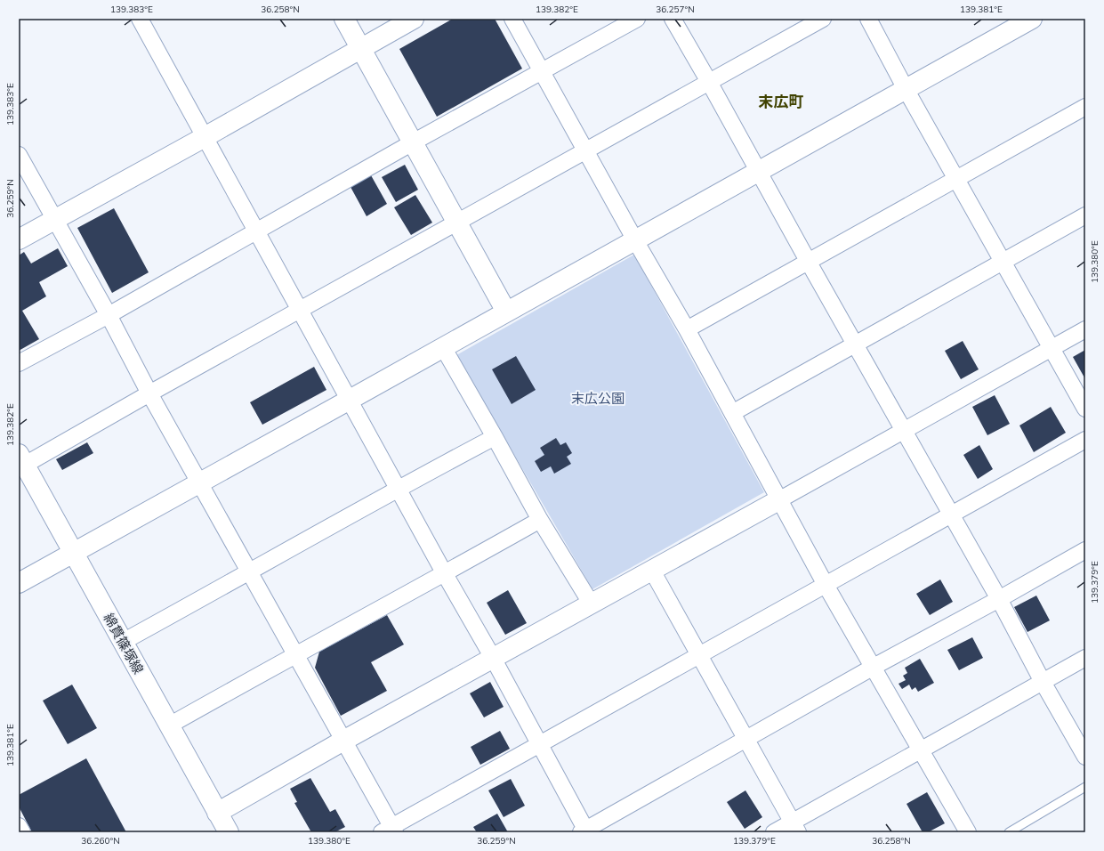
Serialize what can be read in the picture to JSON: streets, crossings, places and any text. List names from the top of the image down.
{
  "streets": {
    "street": ["綿貫篠塚線"]
  },
  "districts": ["末広町"],
  "parks": ["末広公園"],
  "coordinates": [
    "139.383°E",
    "36.258°N",
    "139.382°E",
    "36.257°N",
    "139.381°E",
    "36.259°N",
    "139.380°E",
    "139.379°E",
    "36.260°N"
  ]
}
